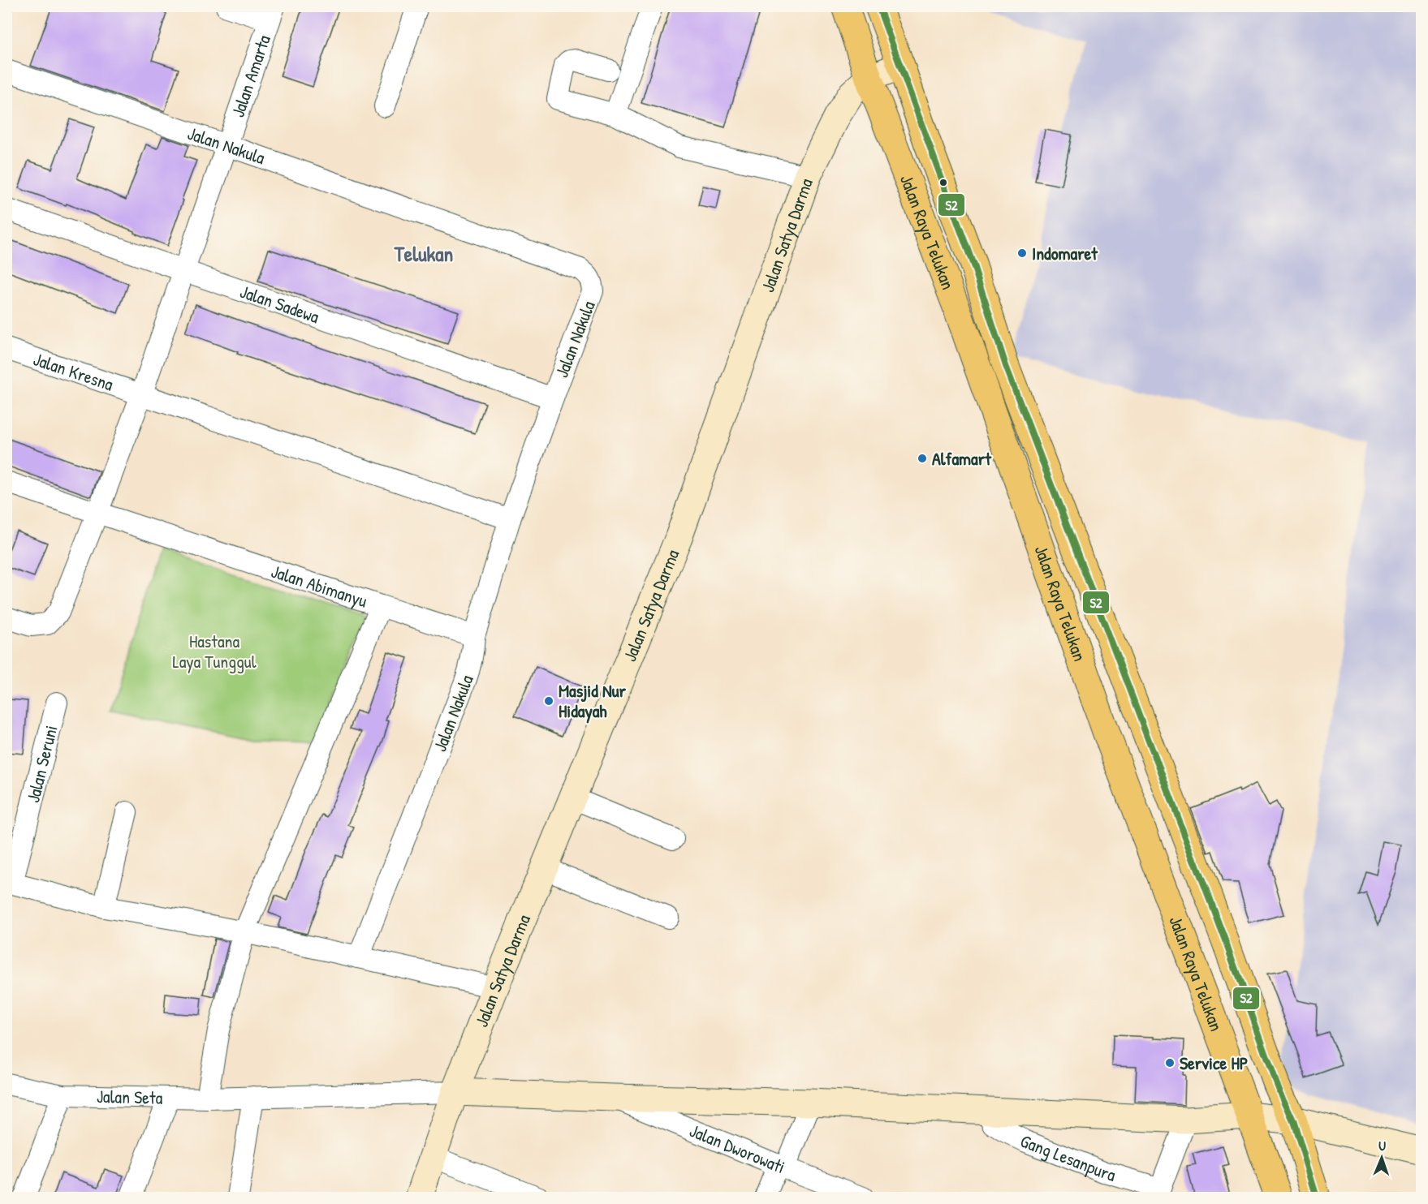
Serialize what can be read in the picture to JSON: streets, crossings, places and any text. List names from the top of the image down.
{
  "streets": {
    "main road": ["Jalan Raya Telukan", "Jalan Satya Darma"],
    "street": [
      "Jalan Amarta",
      "Jalan Nakula",
      "Jalan Sadewa",
      "Jalan Kresna",
      "Jalan Abimanyu",
      "Jalan Seruni",
      "Jalan Seta",
      "Jalan Dworowati",
      "Gang Lesanpura"
    ]
  },
  "crossings": [
    ["Jalan Amarta", "Jalan Nakula"],
    ["Jalan Amarta", "Jalan Sadewa"],
    ["Jalan Amarta", "Jalan Kresna"],
    ["Jalan Amarta", "Jalan Abimanyu"],
    ["Jalan Nakula", "Jalan Sadewa"],
    ["Jalan Nakula", "Jalan Kresna"],
    ["Jalan Raya Telukan", "Jalan Satya Darma"],
    ["Jalan Satya Darma", "Jalan Seta"],
    ["Jalan Abimanyu", "Jalan Seta"]
  ],
  "districts": ["Telukan"],
  "parks": ["Hastana Laya Tunggul"],
  "places": [
    "Indomaret",
    "Alfamart",
    "Masjid Nur Hidayah",
    "Service HP"
  ],
  "lines": ["transit line S2"],
  "north": "top"
}
